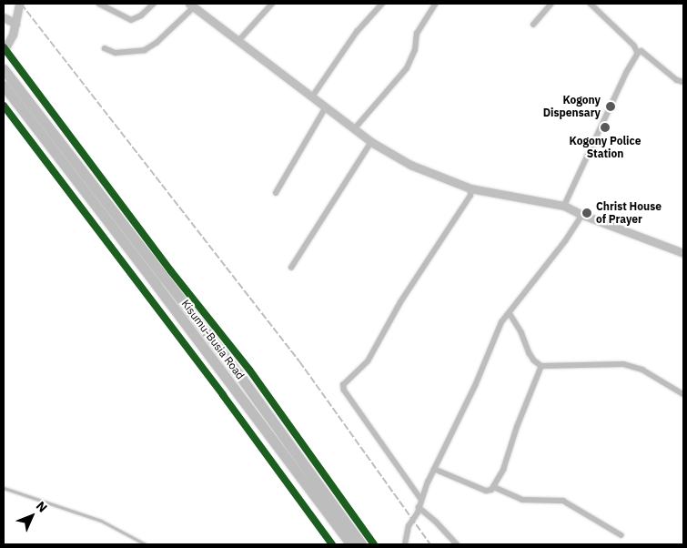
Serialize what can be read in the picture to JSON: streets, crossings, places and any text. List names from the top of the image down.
{
  "streets": {
    "highway": ["Kisumu-Busia Road"]
  },
  "places": ["Kogony Dispensary", "Kogony Police Station", "Christ House of Prayer"],
  "north": "top right"
}
